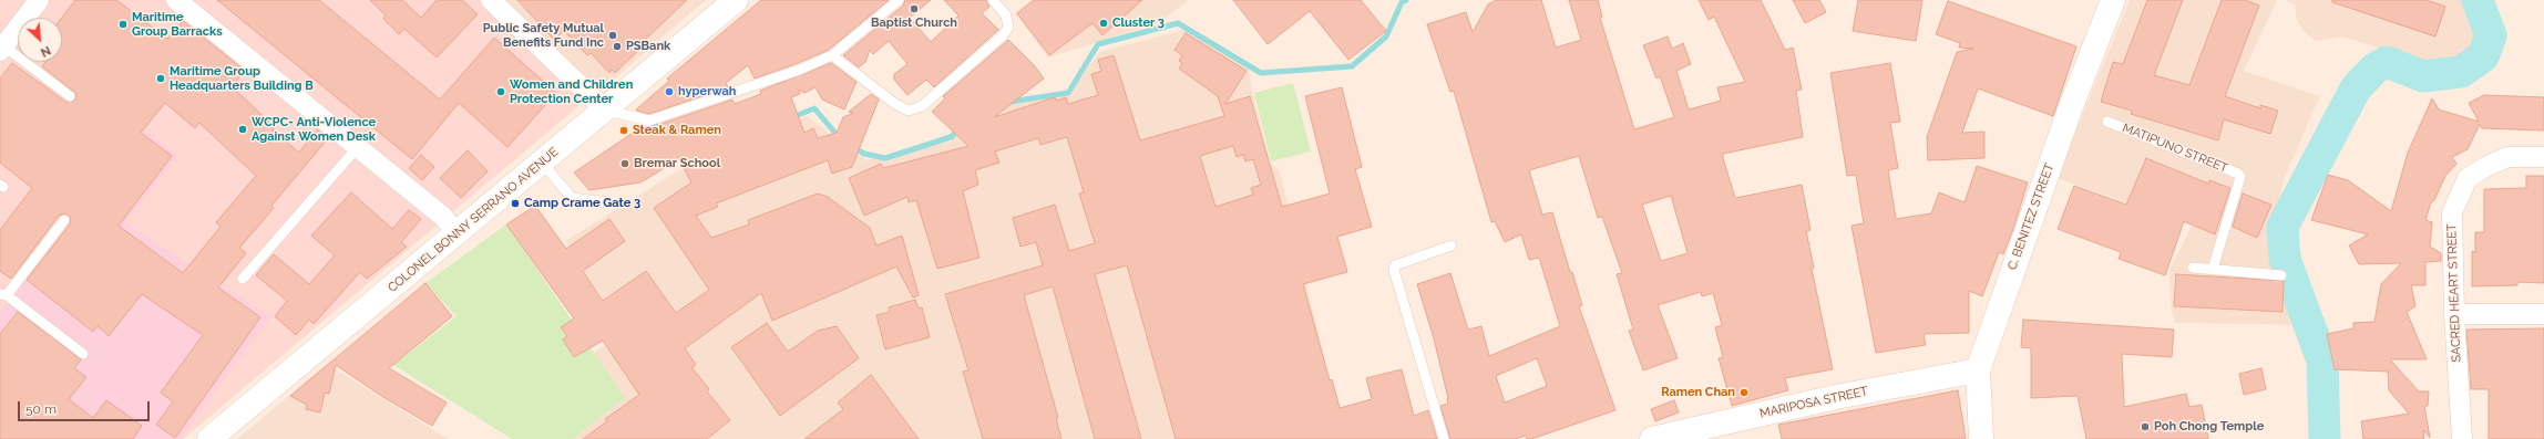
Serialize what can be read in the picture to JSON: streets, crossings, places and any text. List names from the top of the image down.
{
  "streets": {
    "main road": ["C. BENITEZ STREET", "COLONEL BONNY SERRANO AVENUE", "MARIPOSA STREET"],
    "street": ["SACRED HEART STREET"],
    "lane": ["MATIPUNO STREET"]
  },
  "crossings": [
    ["C. BENITEZ STREET", "MARIPOSA STREET"]
  ],
  "places": [
    "Baptist Church",
    "Cluster 3",
    "Maritime Group Barracks",
    "Public Safety Mutual Benefits Fund Inc",
    "PSBank",
    "Maritime Group Headquarters Building B",
    "Women and Children Protection Center",
    "hyperwah",
    "WCPC- Anti-Violence Against Women Desk",
    "Steak & Ramen",
    "Bremar School",
    "Camp Crame Gate 3",
    "Ramen Chan",
    "Poh Chong Temple"
  ],
  "scale_bar": "50 m",
  "north": "bottom right"
}
